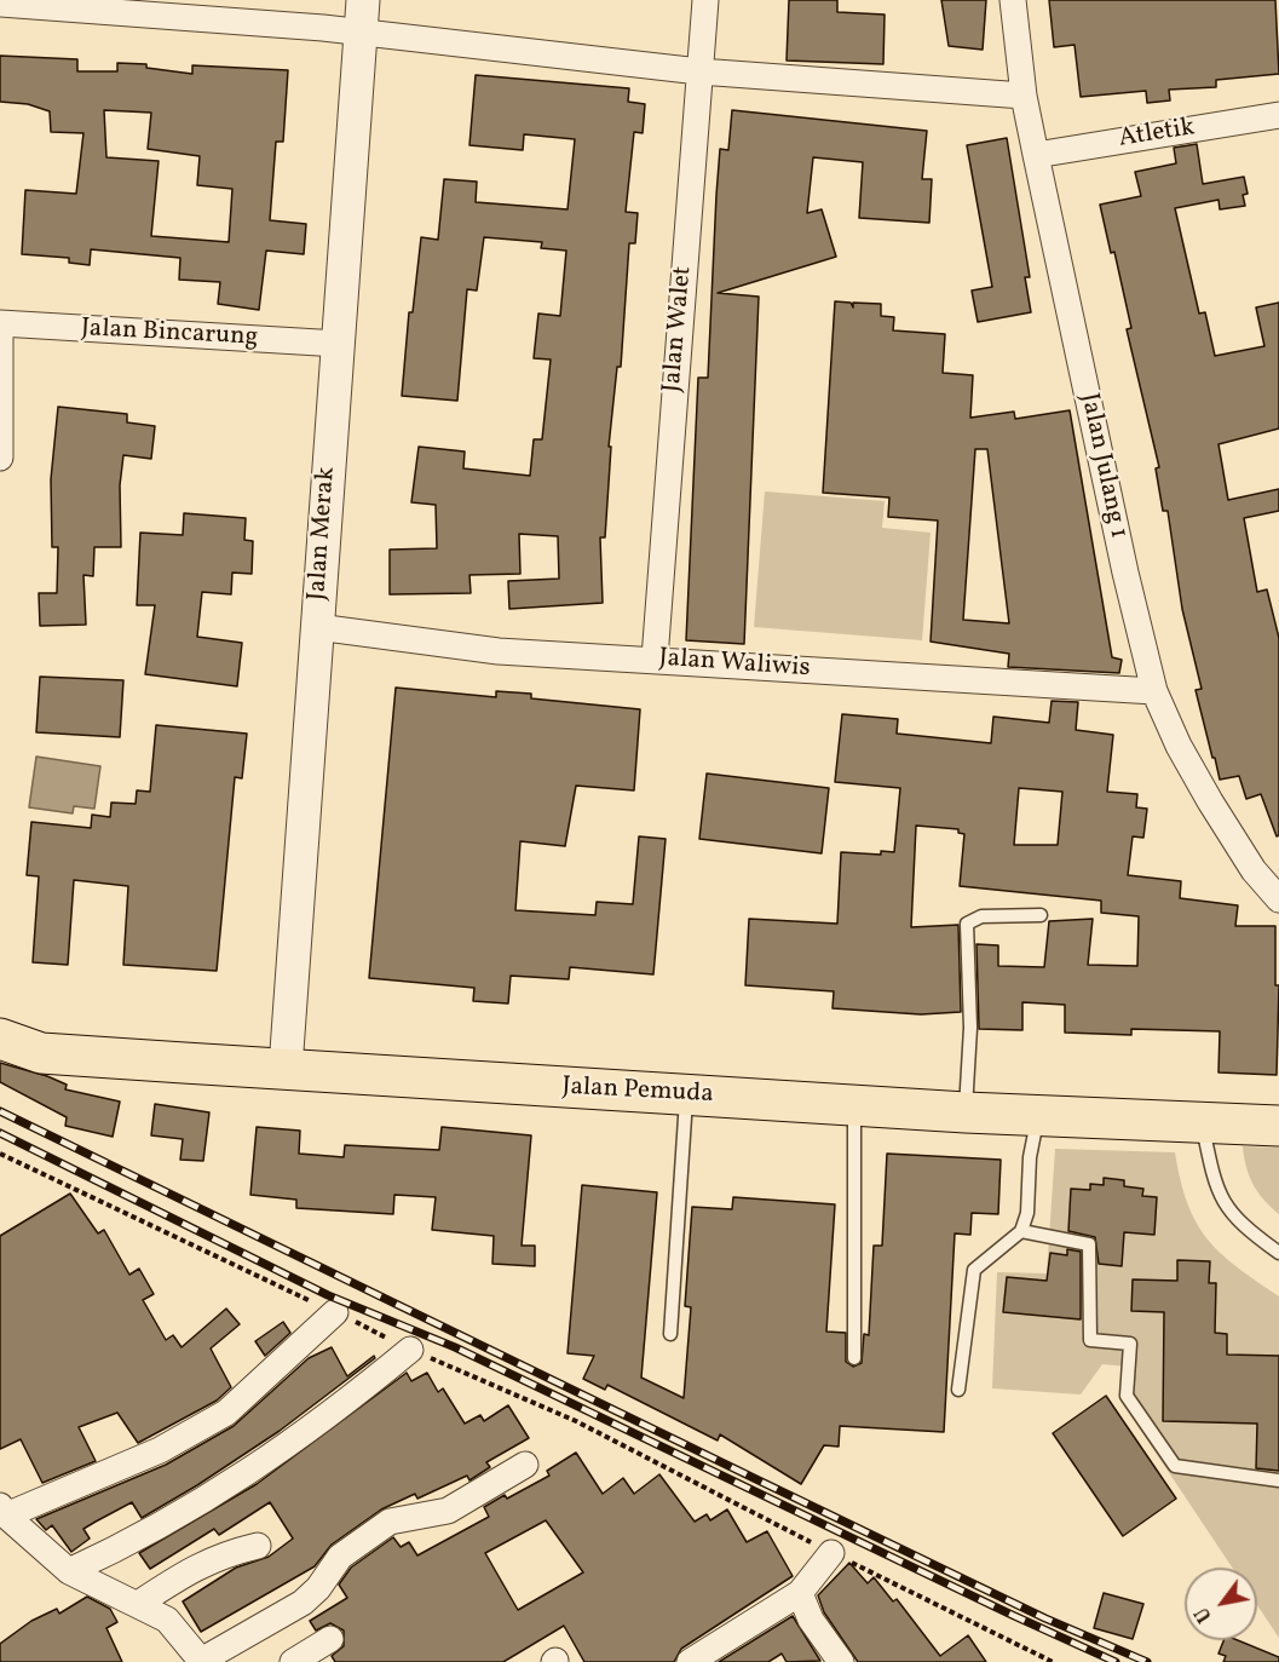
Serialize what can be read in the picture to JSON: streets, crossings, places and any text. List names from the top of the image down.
{
  "streets": {
    "main road": ["Jalan Pemuda"],
    "street": [
      "Atletik",
      "Jalan Walet",
      "Jalan Bincarung",
      "Jalan Julang 1",
      "Jalan Merak",
      "Jalan Waliwis"
    ]
  },
  "crossings": [
    ["Atletik", "Jalan Julang 1"],
    ["Jalan Walet", "Jalan Waliwis"],
    ["Jalan Bincarung", "Jalan Merak"],
    ["Jalan Julang 1", "Jalan Waliwis"],
    ["Jalan Merak", "Jalan Waliwis"],
    ["Jalan Merak", "Jalan Pemuda"]
  ],
  "north": "bottom left"
}
